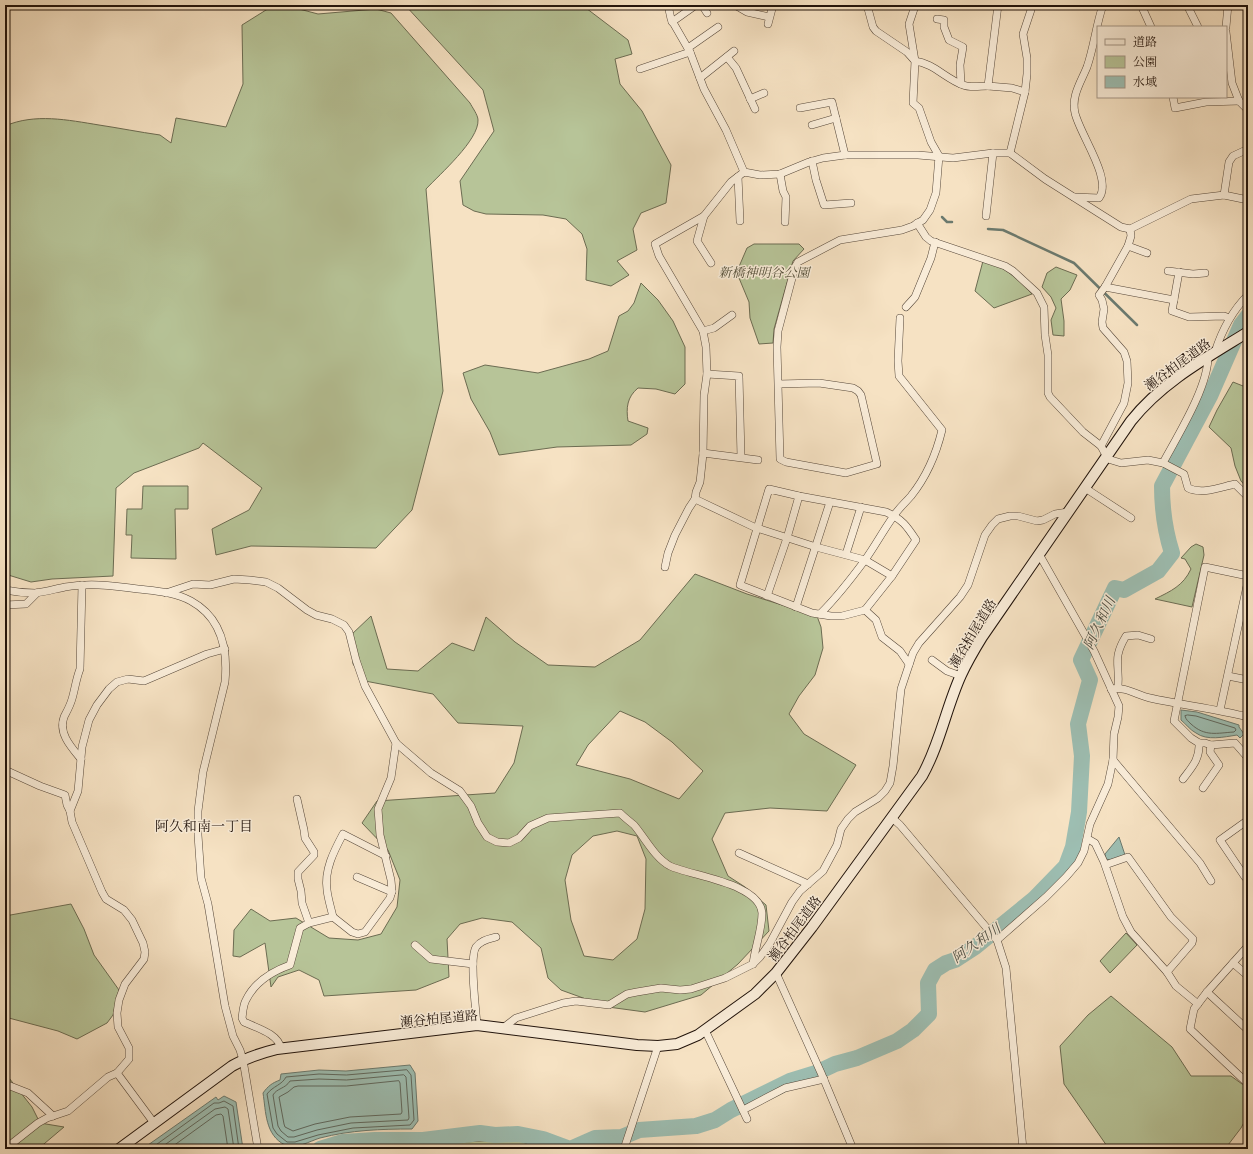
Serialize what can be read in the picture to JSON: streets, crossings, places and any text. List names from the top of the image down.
{
  "streets": {
    "main road": ["瀬谷柏尾道路"]
  },
  "districts": ["阿久和南一丁目"],
  "water": ["阿久和川"],
  "parks": ["新橋神明谷公園"],
  "legend": ["道路", "公園", "水域"]
}
